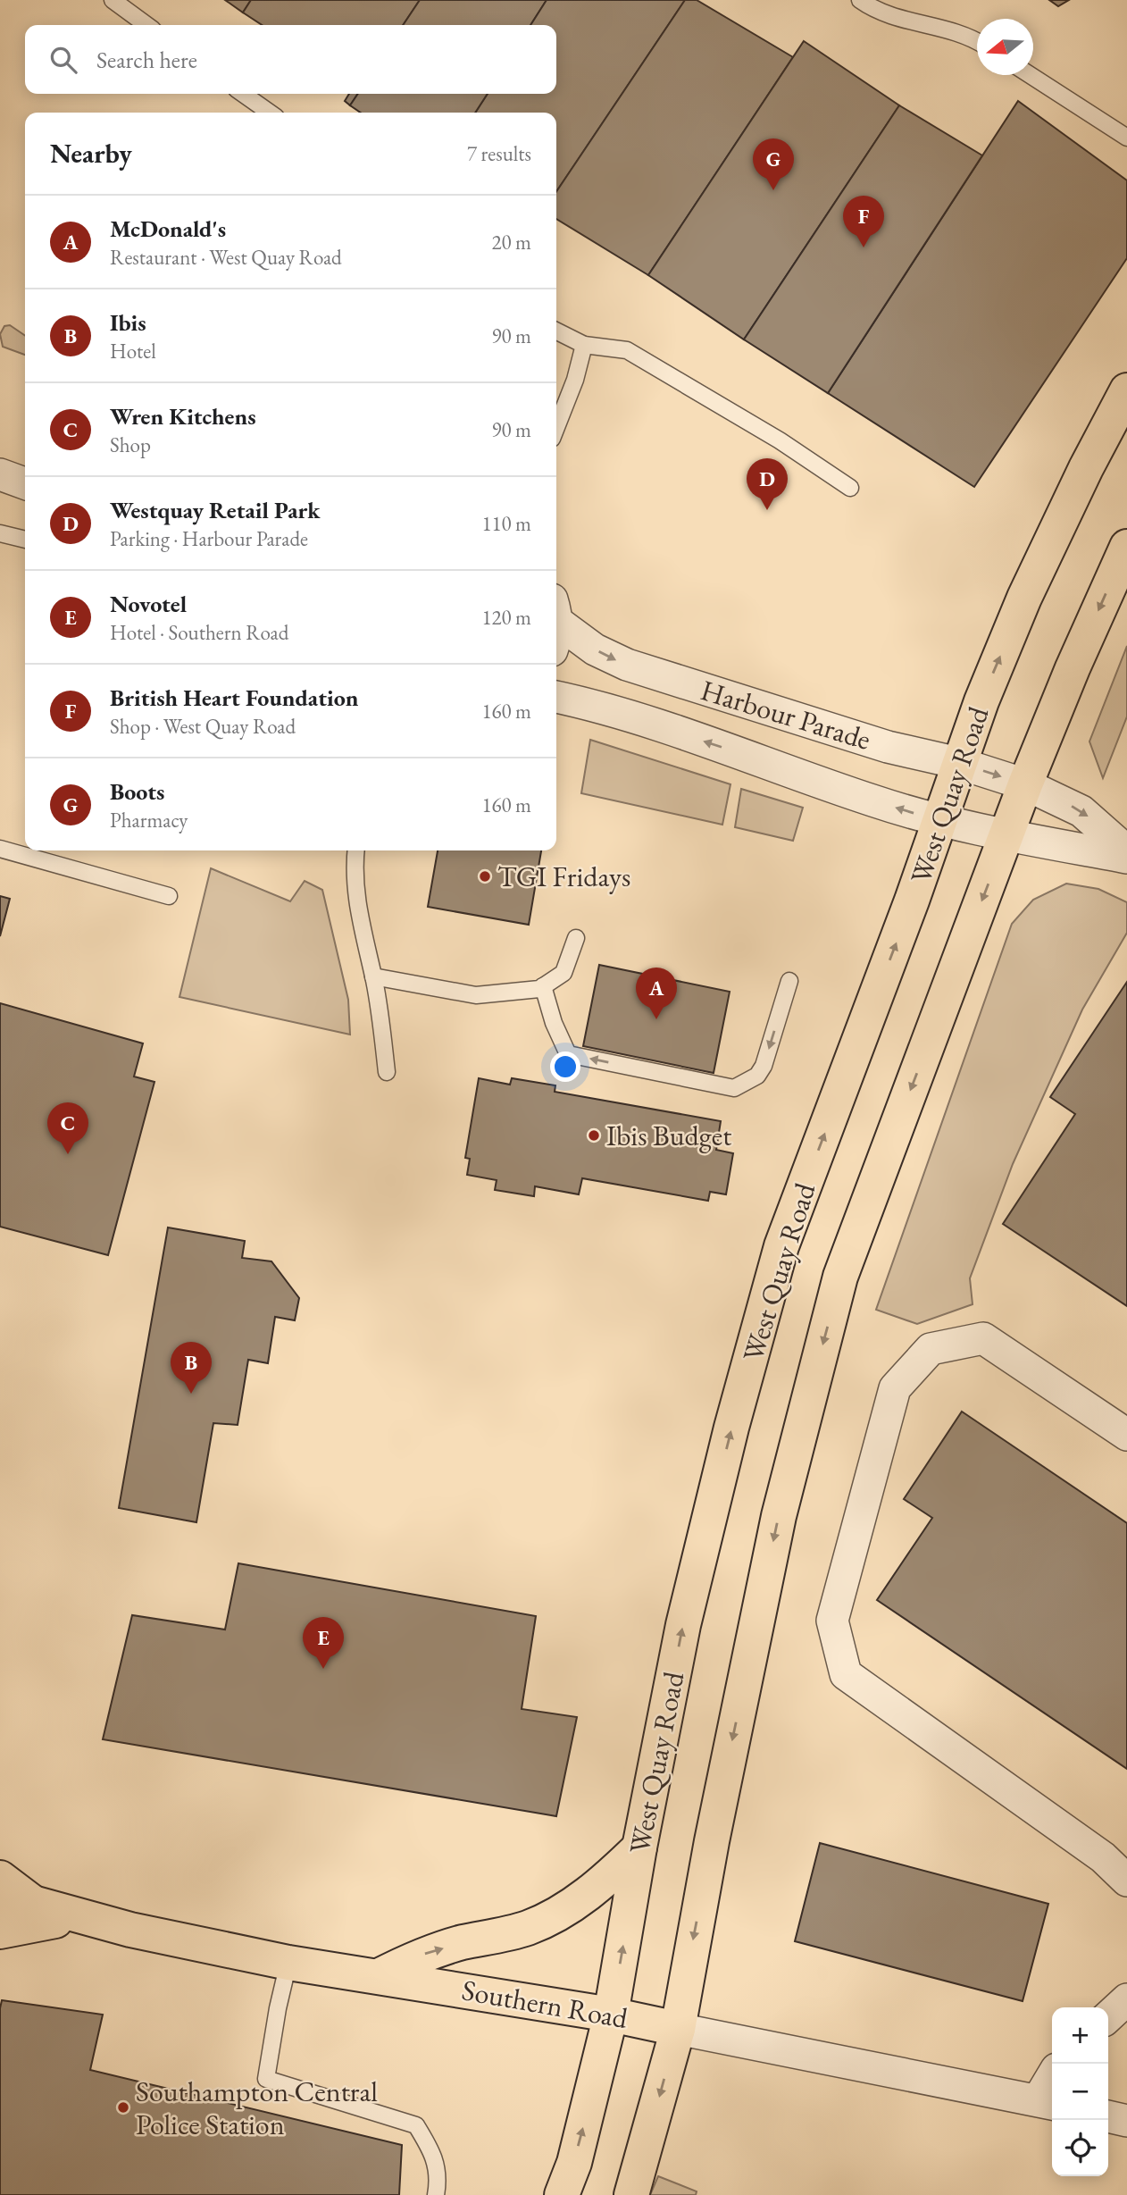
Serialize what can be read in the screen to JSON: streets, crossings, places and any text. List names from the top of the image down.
{
  "streets": {
    "main road": ["West Quay Road", "Southern Road"],
    "street": ["Harbour Parade"]
  },
  "crossings": [
    ["Harbour Parade", "West Quay Road"],
    ["West Quay Road", "Southern Road"]
  ],
  "places": ["TGI Fridays", "Ibis Budget", "Southampton Central Police Station"],
  "north": "left",
  "page": {
    "search": "Search here",
    "heading": ["Nearby", "7 results"],
    "pins": [
      "G",
      "F",
      "D",
      "A",
      "C",
      "B",
      "E"
    ],
    "list": [
      {
        "mark": "A",
        "name": "McDonald's",
        "note": "Restaurant · West Quay Road",
        "value": "20 m"
      },
      {
        "mark": "B",
        "name": "Ibis",
        "note": "Hotel",
        "value": "90 m"
      },
      {
        "mark": "C",
        "name": "Wren Kitchens",
        "note": "Shop",
        "value": "90 m"
      },
      {
        "mark": "D",
        "name": "Westquay Retail Park",
        "note": "Parking · Harbour Parade",
        "value": "110 m"
      },
      {
        "mark": "E",
        "name": "Novotel",
        "note": "Hotel · Southern Road",
        "value": "120 m"
      },
      {
        "mark": "F",
        "name": "British Heart Foundation",
        "note": "Shop · West Quay Road",
        "value": "160 m"
      },
      {
        "mark": "G",
        "name": "Boots",
        "note": "Pharmacy",
        "value": "160 m"
      }
    ],
    "map_buttons": ["+", "−"]
  }
}
